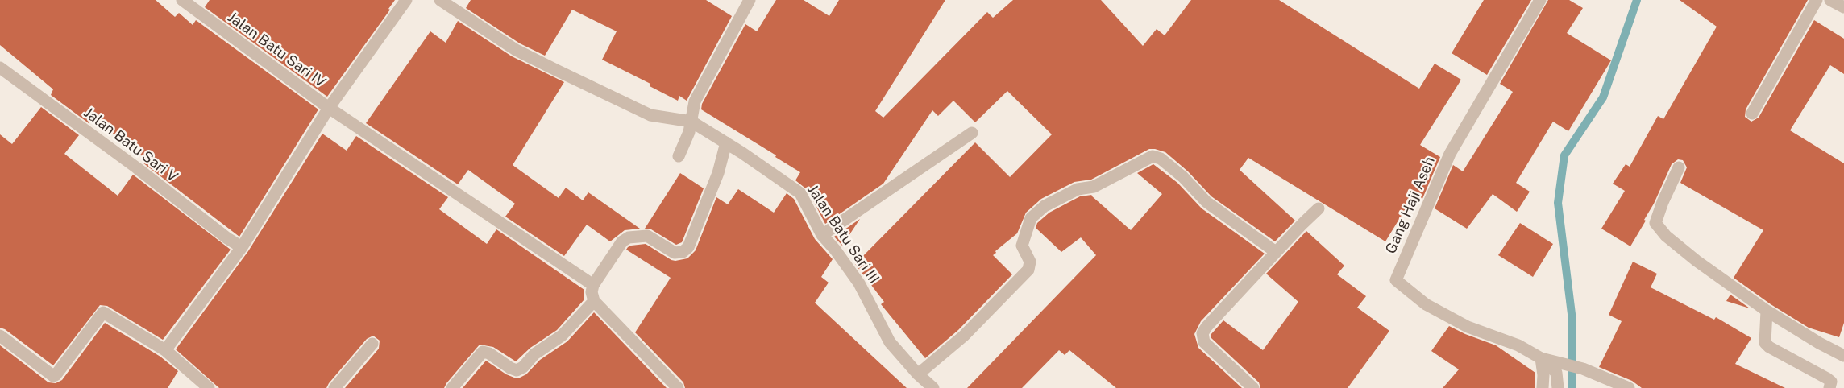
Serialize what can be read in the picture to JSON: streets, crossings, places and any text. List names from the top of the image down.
{
  "streets": {
    "street": [
      "Jalan Batu Sari IV",
      "Jalan Batu Sari V",
      "Gang Haji Aseh",
      "Jalan Batu Sari III"
    ]
  }
}
